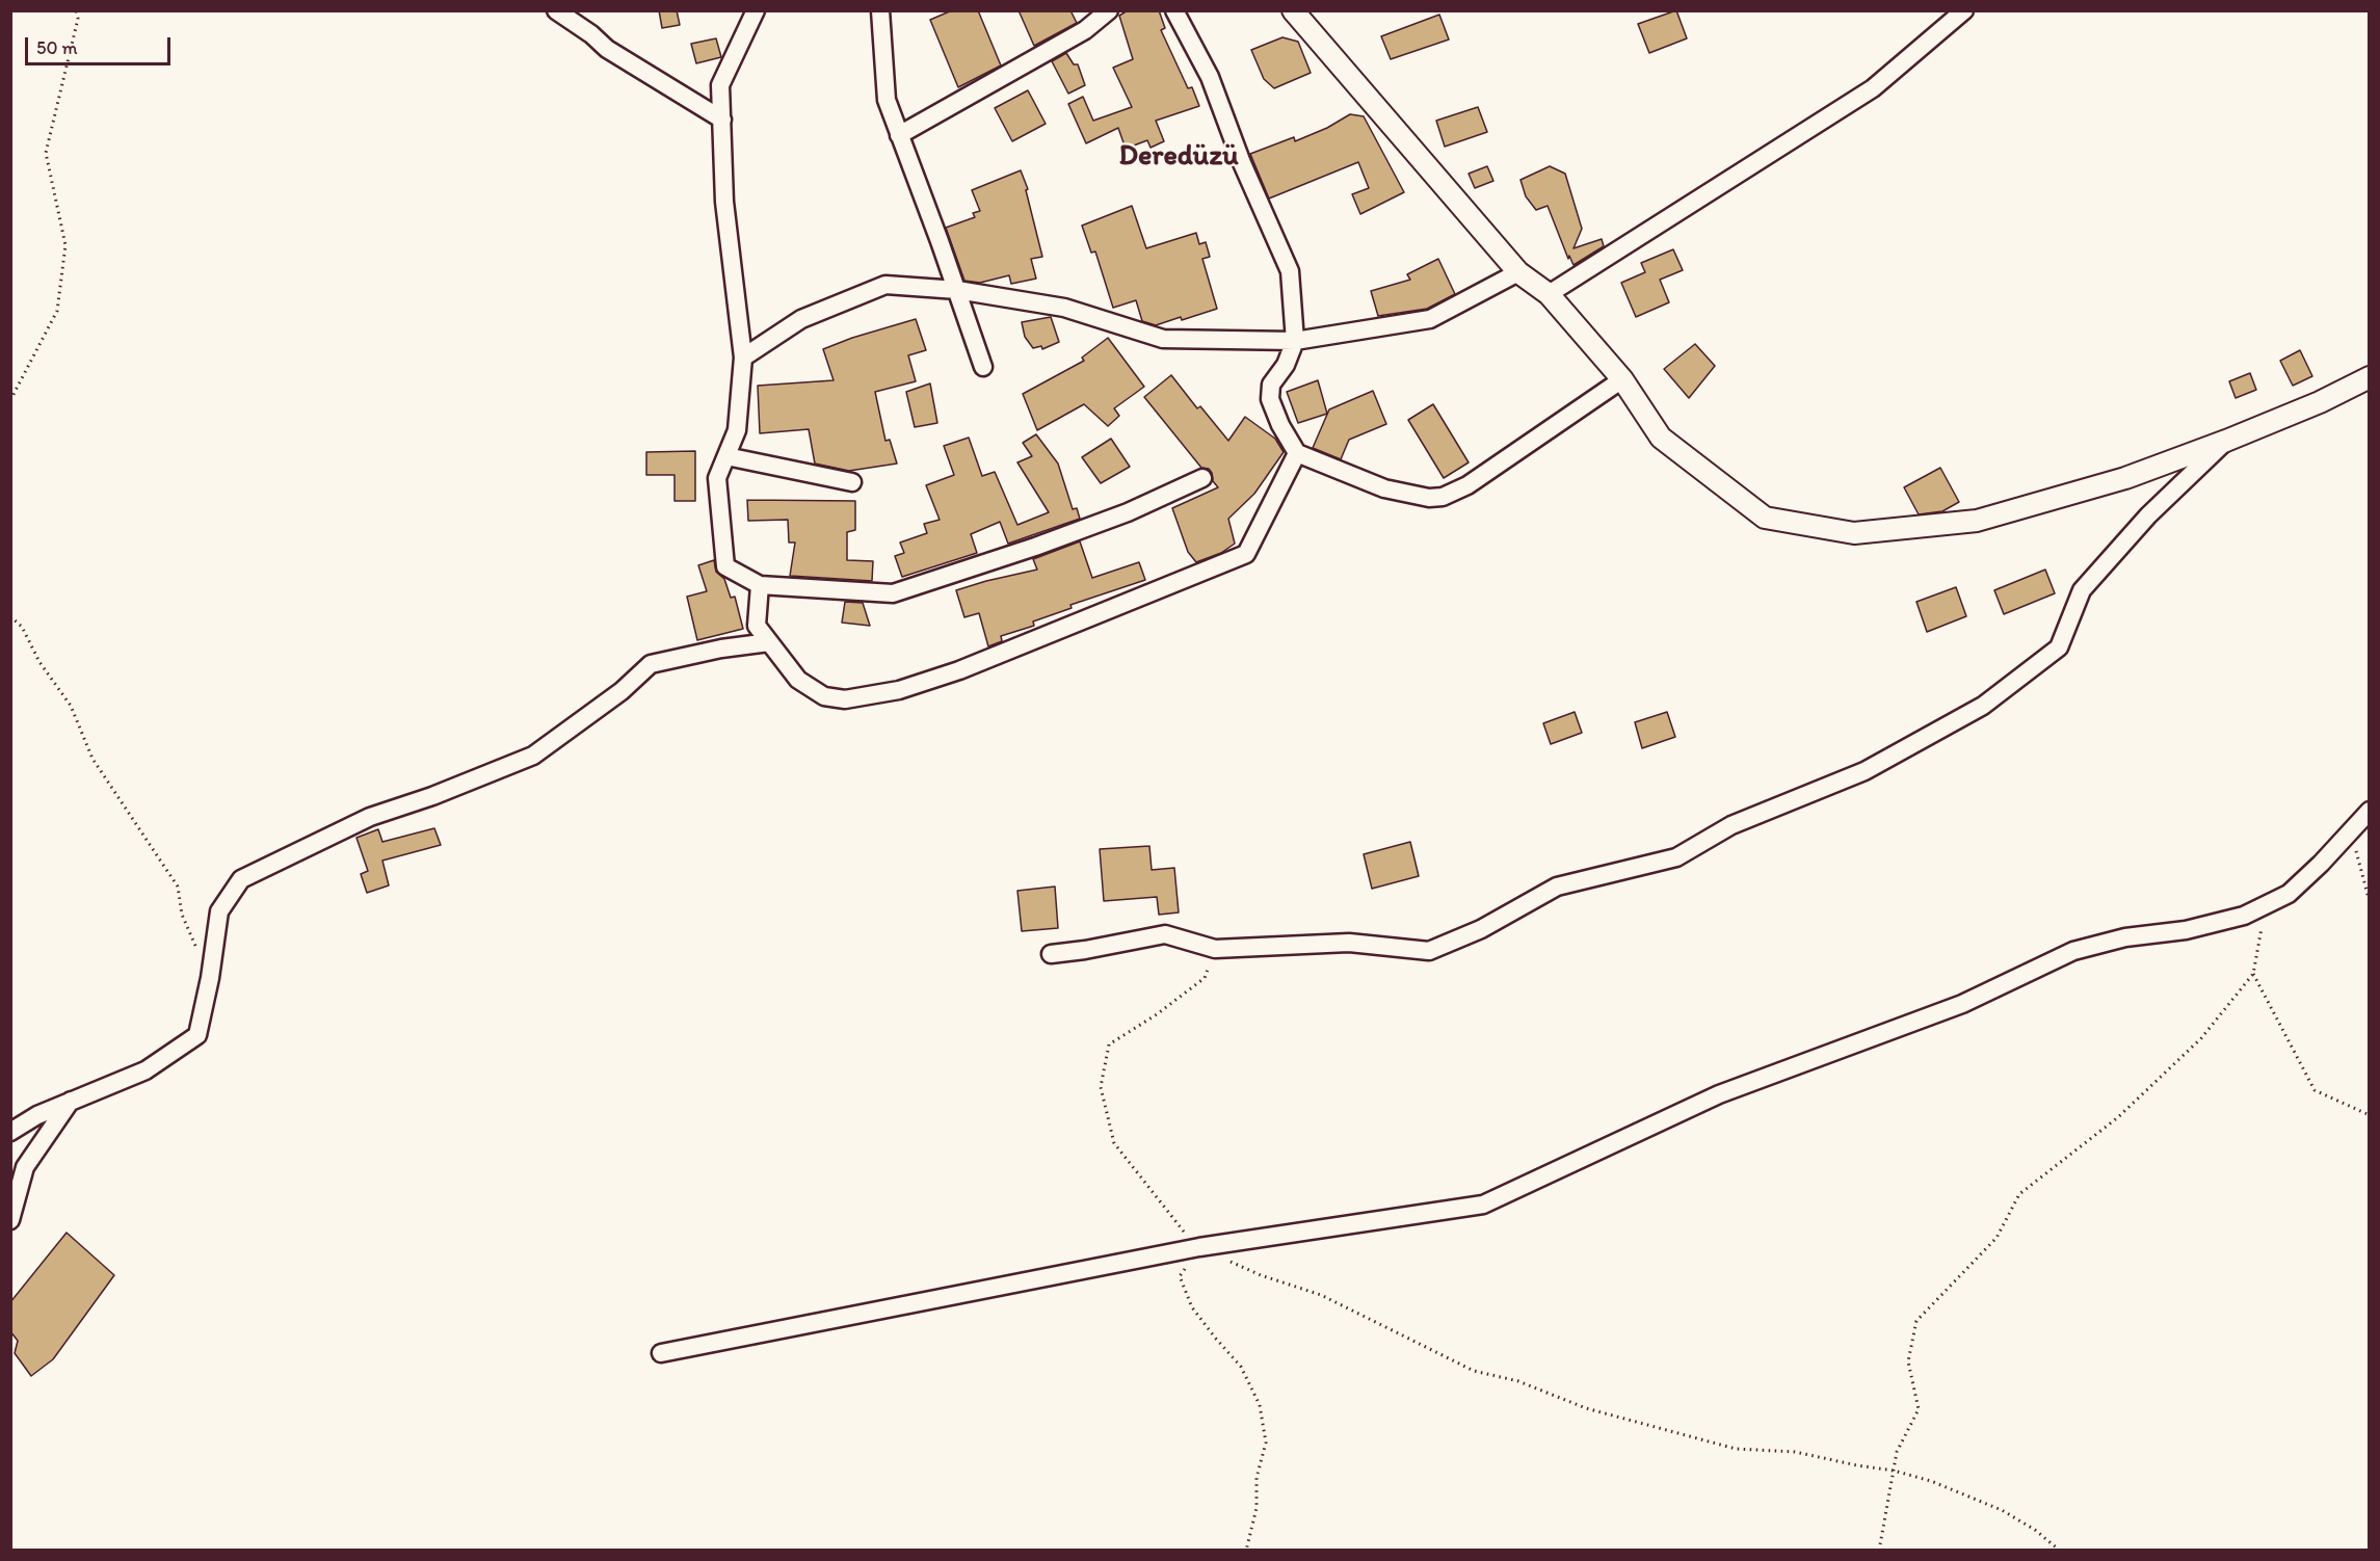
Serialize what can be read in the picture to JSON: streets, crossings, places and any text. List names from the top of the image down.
{
  "districts": ["Deredüzü"],
  "scale_bar": "50 m"
}
